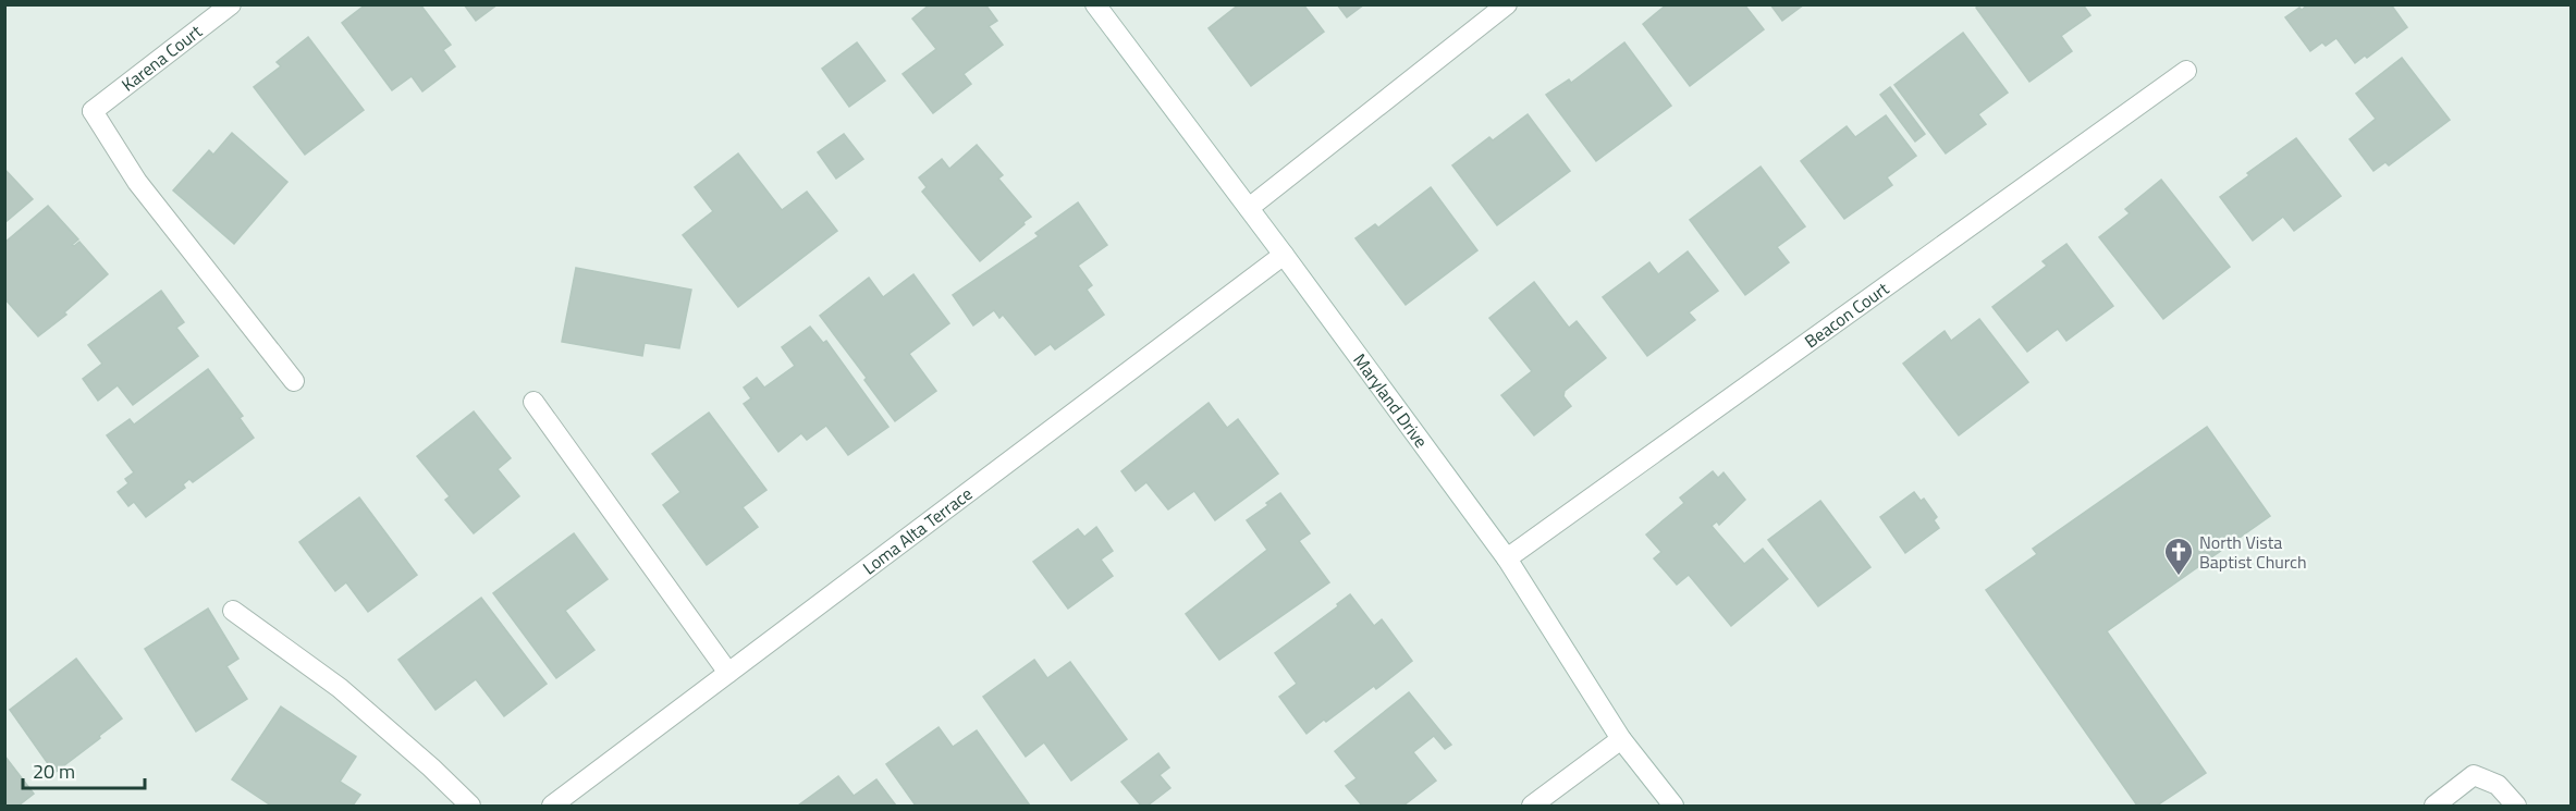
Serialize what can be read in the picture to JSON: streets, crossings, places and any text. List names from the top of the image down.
{
  "streets": {
    "street": [
      "Karena Court",
      "Beacon Court",
      "Maryland Drive",
      "Loma Alta Terrace"
    ]
  },
  "crossings": [
    ["Beacon Court", "Maryland Drive"],
    ["Maryland Drive", "Loma Alta Terrace"]
  ],
  "places": {
    "church": ["North Vista Baptist Church"]
  },
  "scale_bar": "20 m"
}
